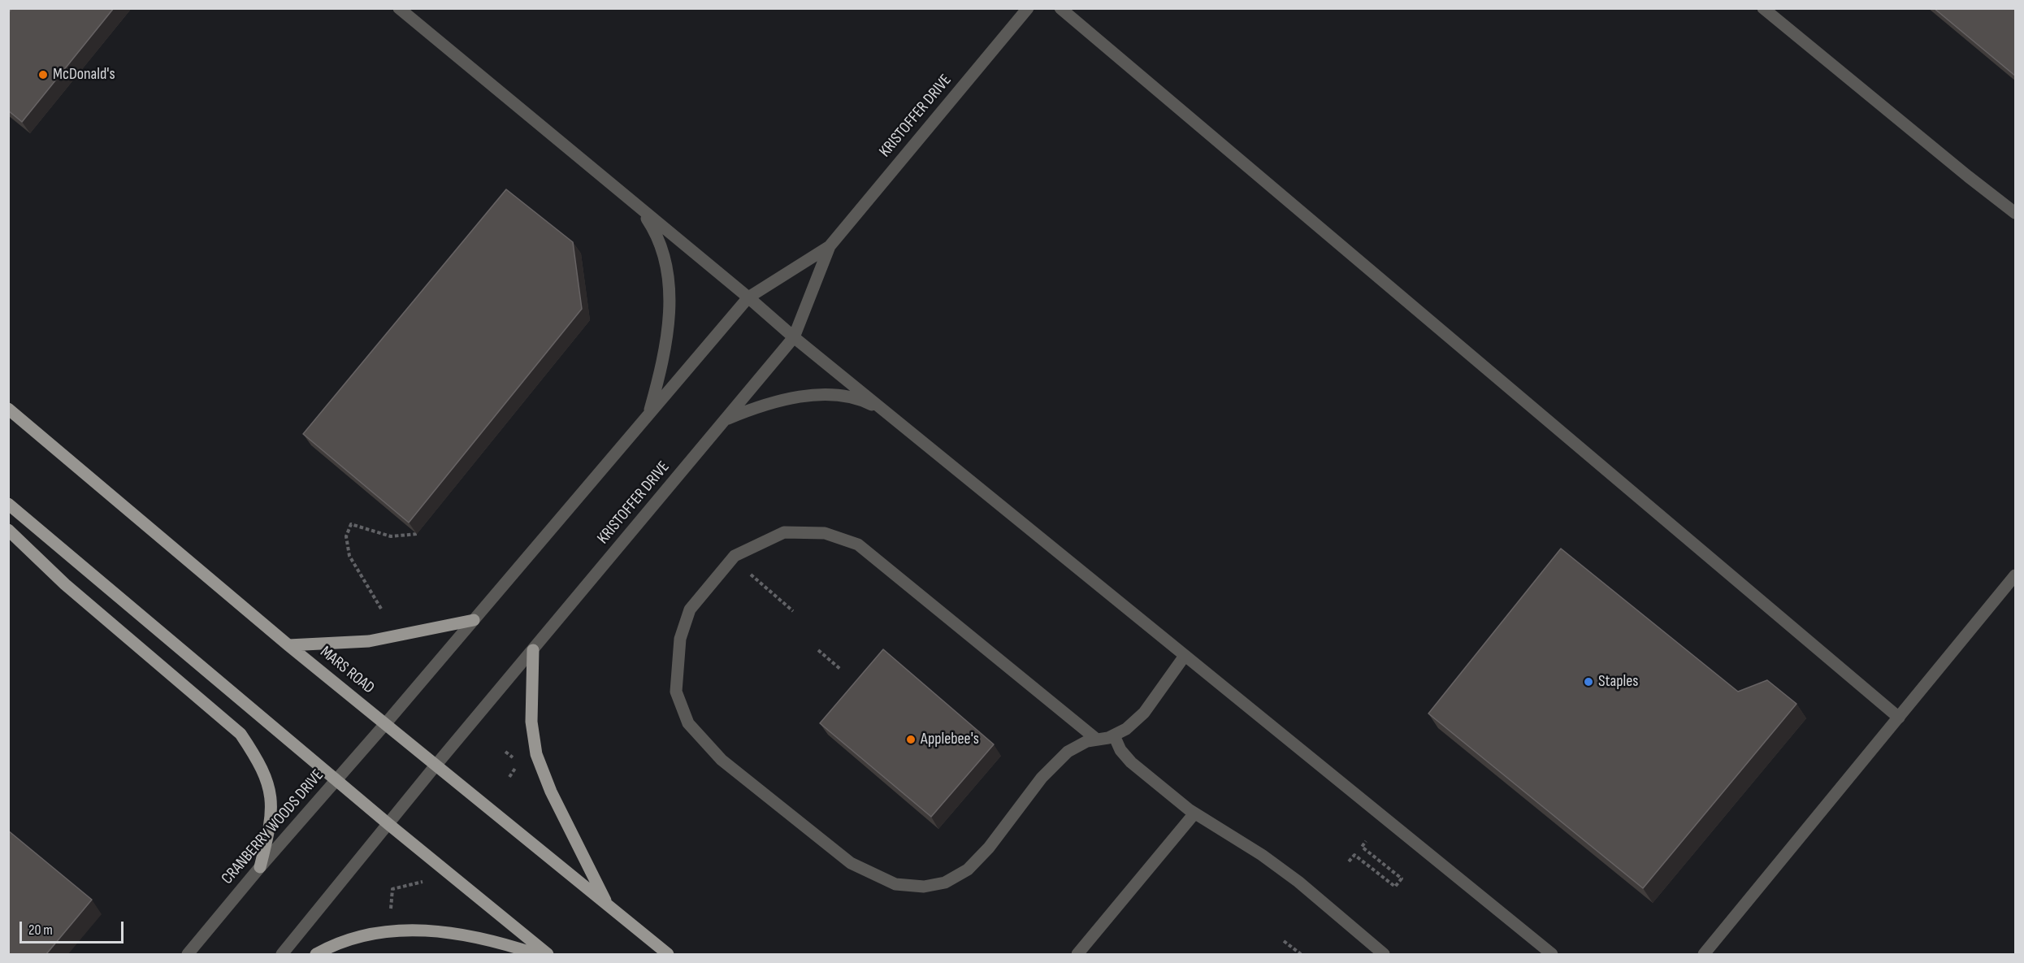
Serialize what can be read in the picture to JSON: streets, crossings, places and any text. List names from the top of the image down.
{
  "streets": {
    "main road": ["MARS ROAD"],
    "street": ["KRISTOFFER DRIVE", "CRANBERRY WOODS DRIVE"]
  },
  "crossings": [
    ["KRISTOFFER DRIVE", "MARS ROAD"],
    ["KRISTOFFER DRIVE", "CRANBERRY WOODS DRIVE"],
    ["MARS ROAD", "CRANBERRY WOODS DRIVE"]
  ],
  "places": ["McDonald's", "Staples", "Applebee's"],
  "scale_bar": "20 m"
}
